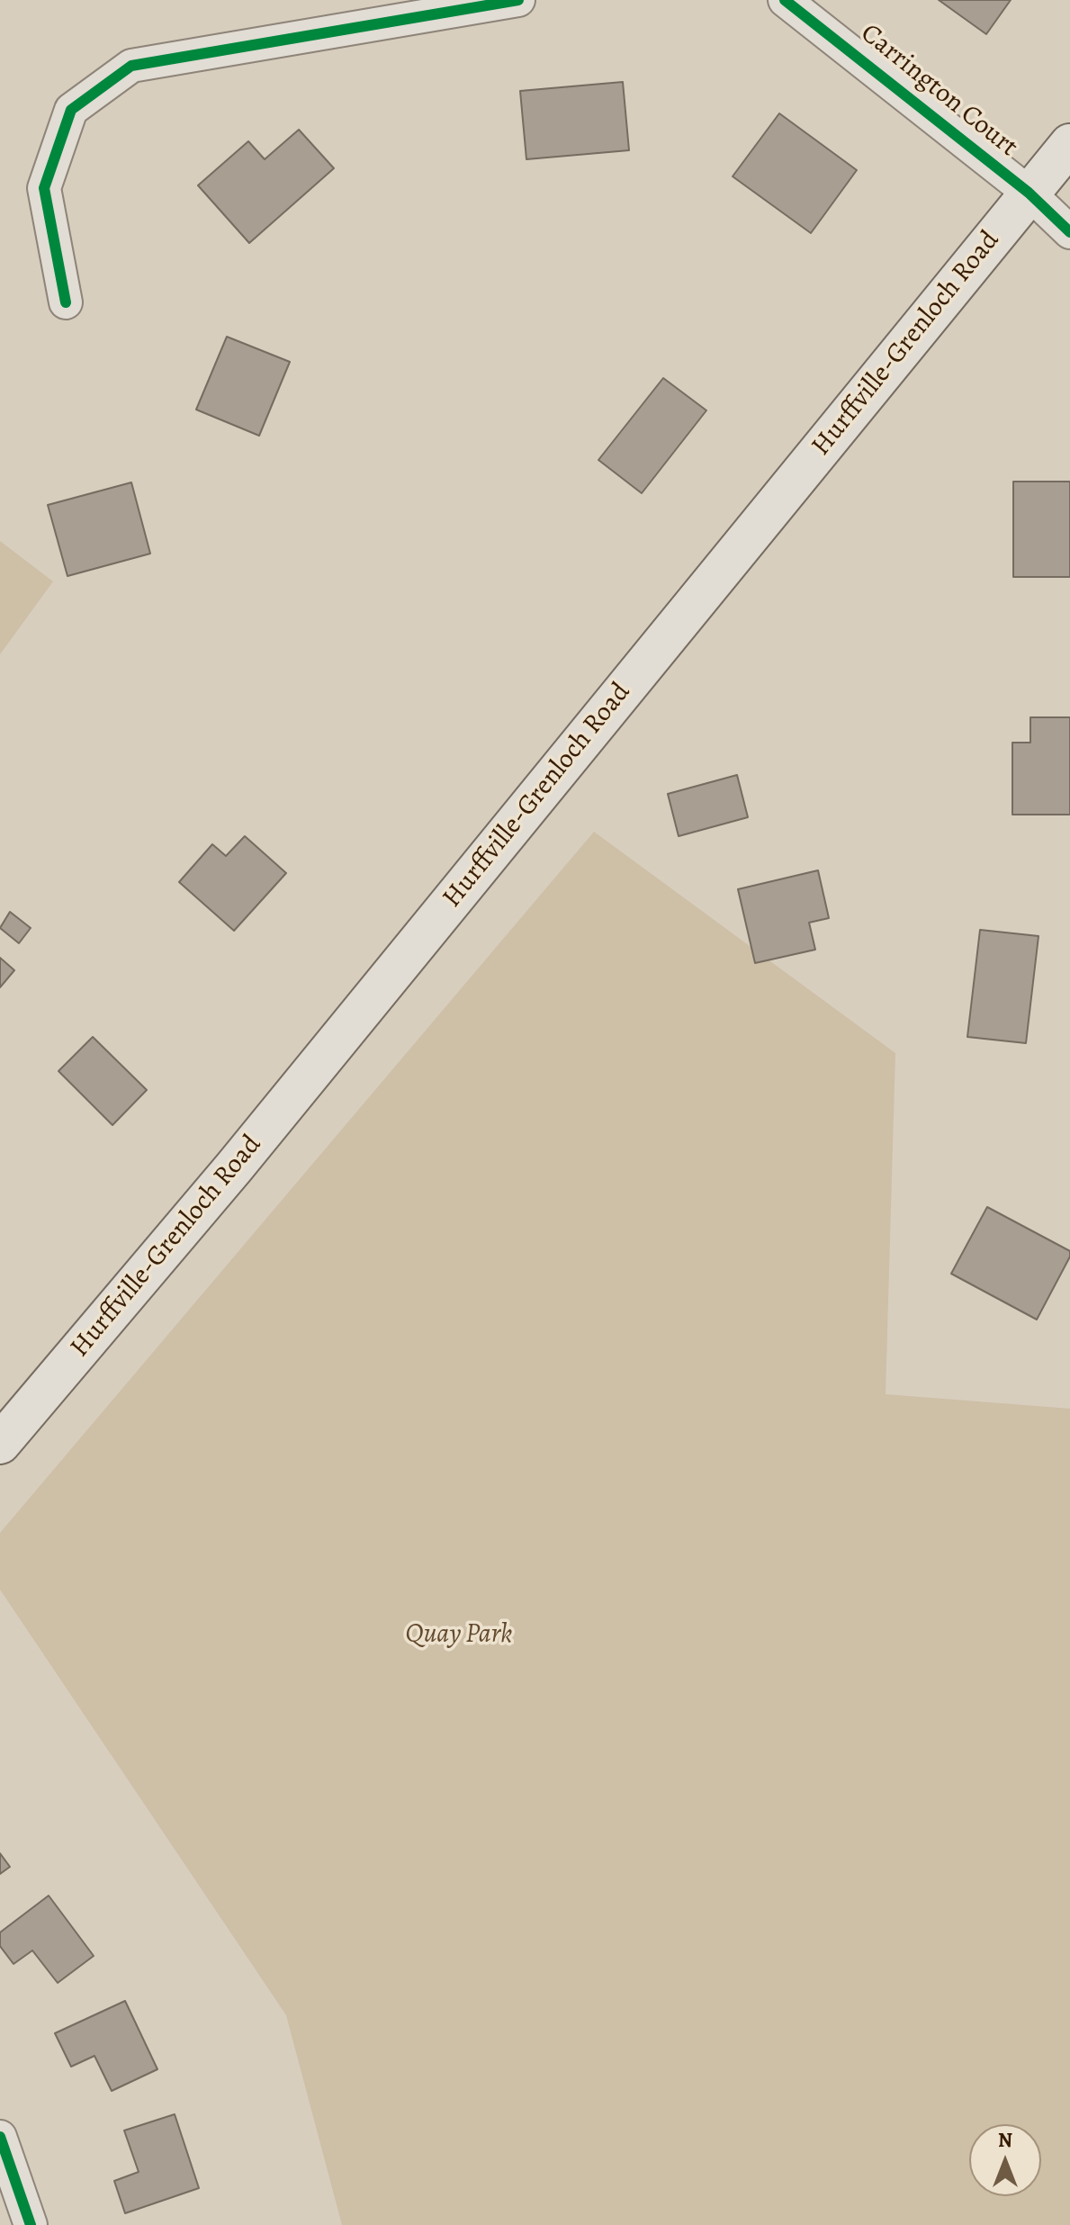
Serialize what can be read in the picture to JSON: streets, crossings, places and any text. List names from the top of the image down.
{
  "streets": {
    "main road": ["Hurffville-Grenloch Road"],
    "street": ["Carrington Court"]
  },
  "crossings": [
    ["Carrington Court", "Hurffville-Grenloch Road"]
  ],
  "parks": ["Quay Park"],
  "north": "top"
}
